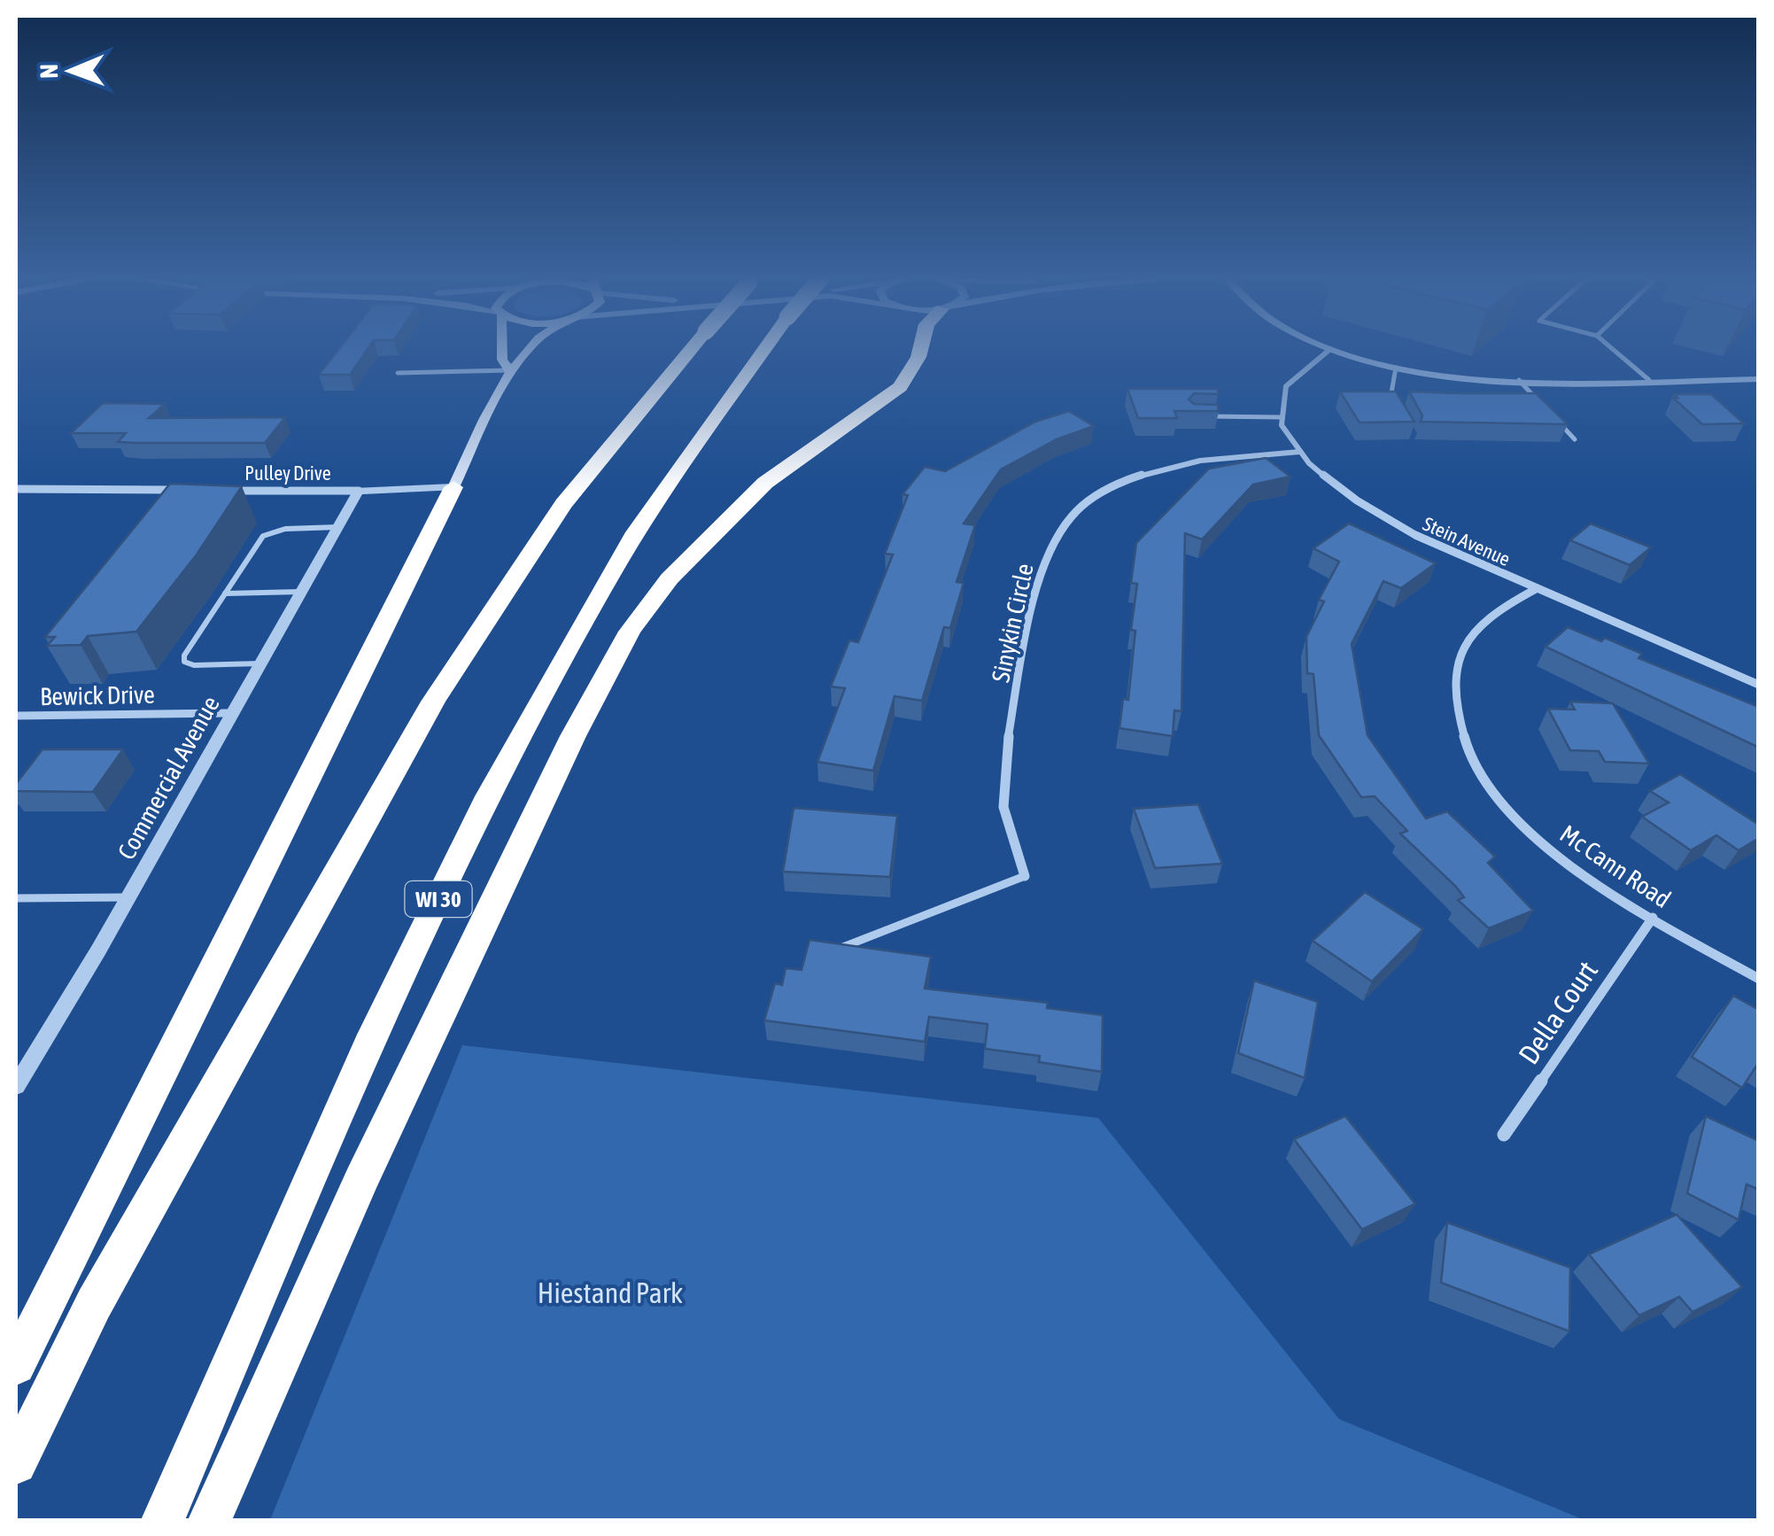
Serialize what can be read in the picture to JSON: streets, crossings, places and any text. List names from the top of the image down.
{
  "streets": {
    "highway": ["WI 30"],
    "street": [
      "Pulley Drive",
      "Stein Avenue",
      "Sinykin Circle",
      "Bewick Drive",
      "Commercial Avenue",
      "Mc Cann Road",
      "Della Court"
    ]
  },
  "crossings": [
    ["Pulley Drive", "Commercial Avenue"],
    ["Stein Avenue", "Sinykin Circle"],
    ["Stein Avenue", "Mc Cann Road"],
    ["Bewick Drive", "Commercial Avenue"],
    ["Mc Cann Road", "Della Court"]
  ],
  "parks": ["Hiestand Park"],
  "north": "left"
}
